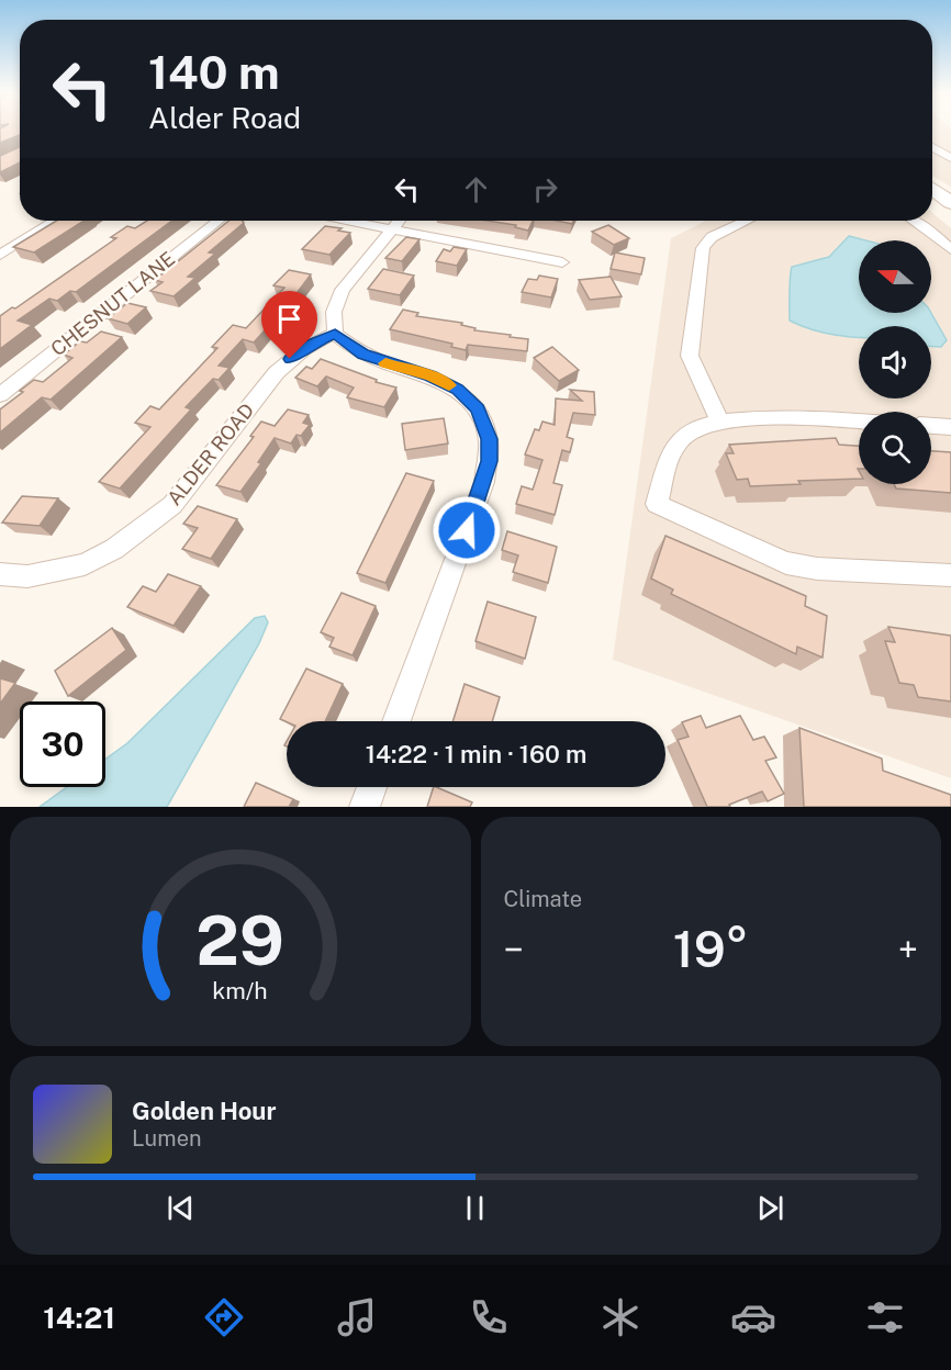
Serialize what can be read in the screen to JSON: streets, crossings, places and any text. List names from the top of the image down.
{
  "streets": {
    "street": ["CHESNUT LANE", "ALDER ROAD"]
  },
  "north": "left",
  "page": {
    "turn": ["140 m", "Alder Road"],
    "limit": "30",
    "trip": "14:22 · 1 min · 160 m",
    "tile": "Climate",
    "heat": ["−", "19°", "+"],
    "song": ["Golden Hour", "Lumen"],
    "tabs": "14:21",
    "gauge": ["29", "km/h"]
  }
}
